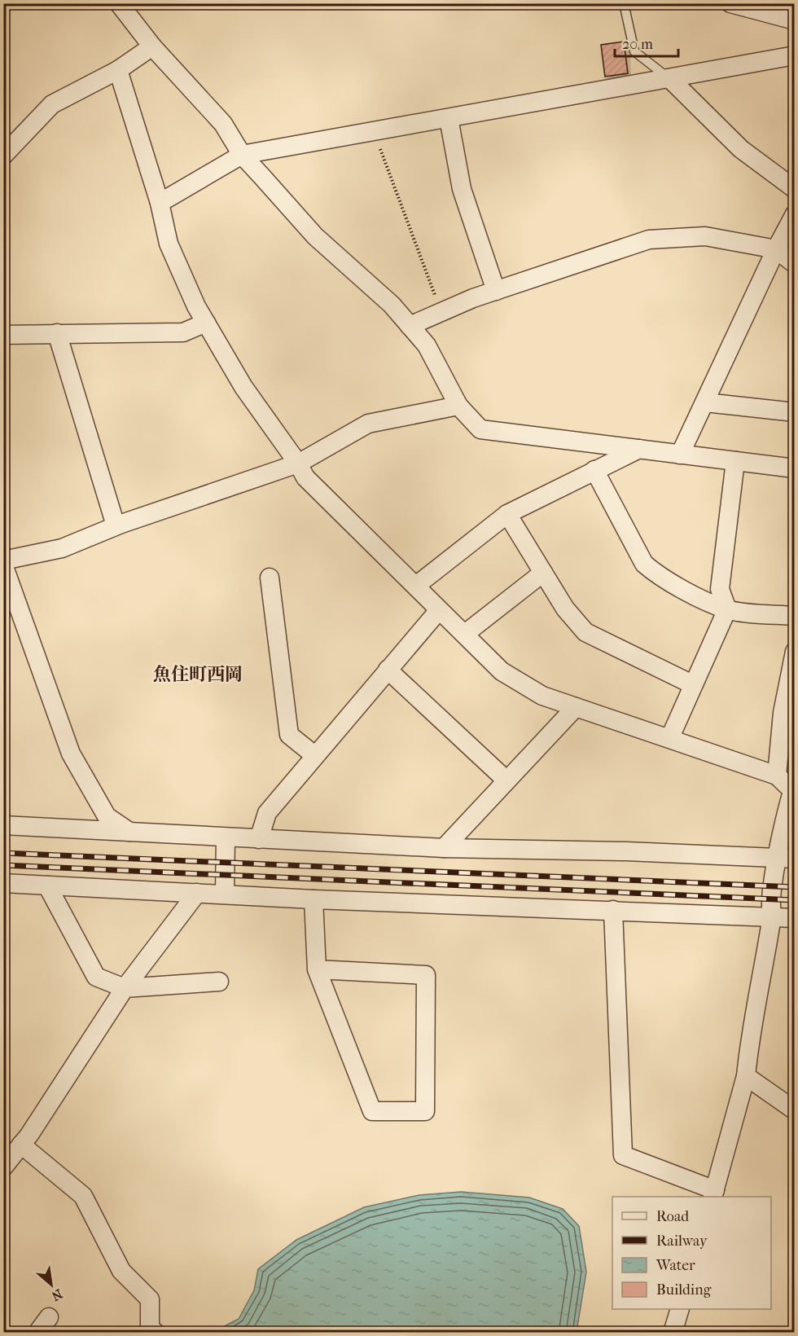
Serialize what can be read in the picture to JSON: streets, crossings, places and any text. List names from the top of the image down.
{
  "districts": ["魚住町西岡"],
  "legend": [
    "Road",
    "Railway",
    "Water",
    "Building"
  ],
  "scale_bar": "20 m",
  "north": "bottom right"
}
